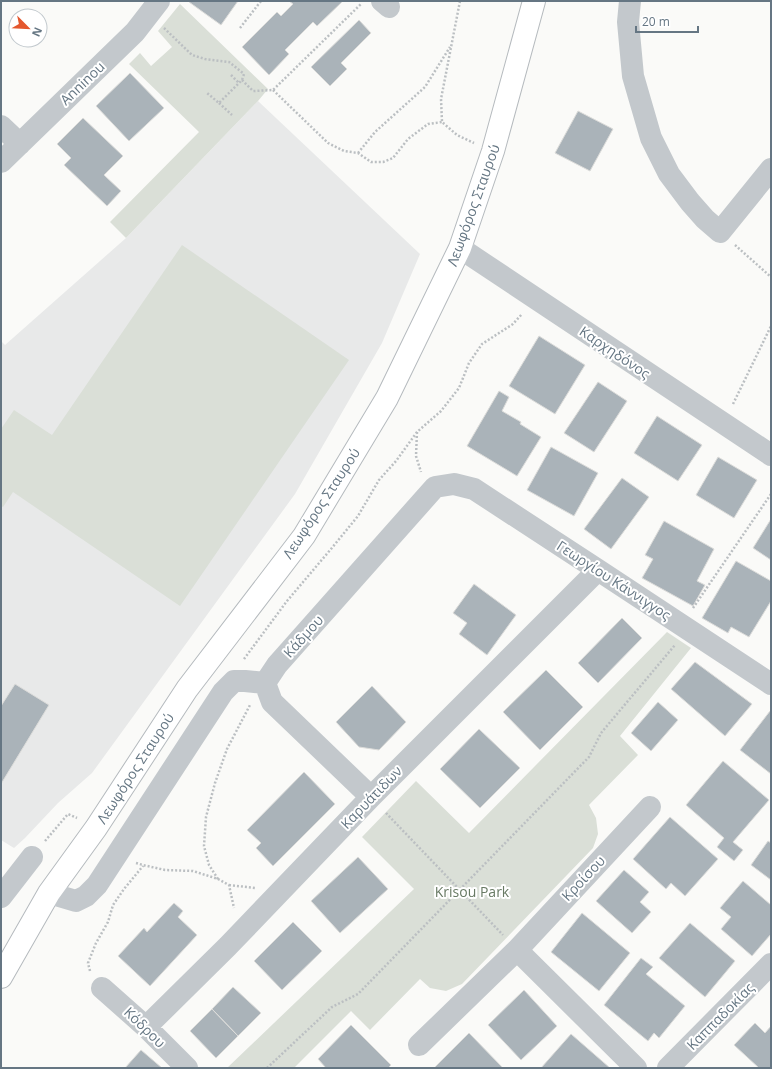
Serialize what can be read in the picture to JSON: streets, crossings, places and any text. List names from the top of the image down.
{
  "streets": {
    "main road": ["Λεωφόρος Σταυρού"],
    "street": [
      "Anninou",
      "Καρχηδόνος",
      "Γεωργίου Κάννιγγος",
      "Κάδμου",
      "Καρυάτιδων",
      "Κροίσου",
      "Καππαδοκίας",
      "Κόδρου"
    ]
  },
  "crossings": [
    ["Λεωφόρος Σταυρού", "Καρχηδόνος"],
    ["Γεωργίου Κάννιγγος", "Κάδμου"],
    ["Γεωργίου Κάννιγγος", "Καρυάτιδων"],
    ["Καρυάτιδων", "Κόδρου"]
  ],
  "parks": ["Krisou Park"],
  "scale_bar": "20 m",
  "north": "bottom right"
}
